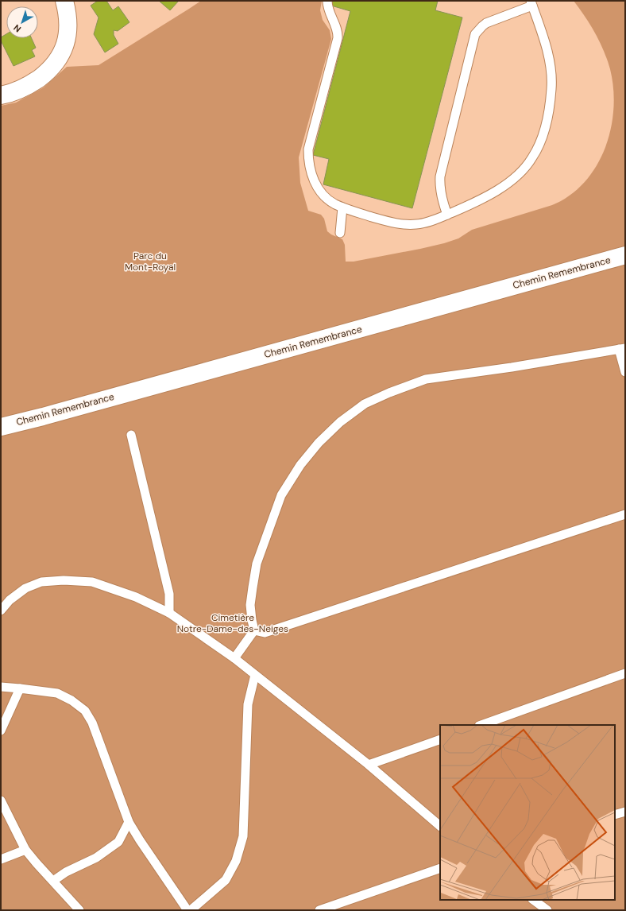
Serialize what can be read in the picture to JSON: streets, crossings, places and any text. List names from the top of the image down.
{
  "streets": {
    "street": ["Chemin Remembrance"]
  },
  "parks": ["Parc du Mont-Royal", "Cimetière Notre-Dame-des-Neiges"],
  "north": "bottom left"
}
